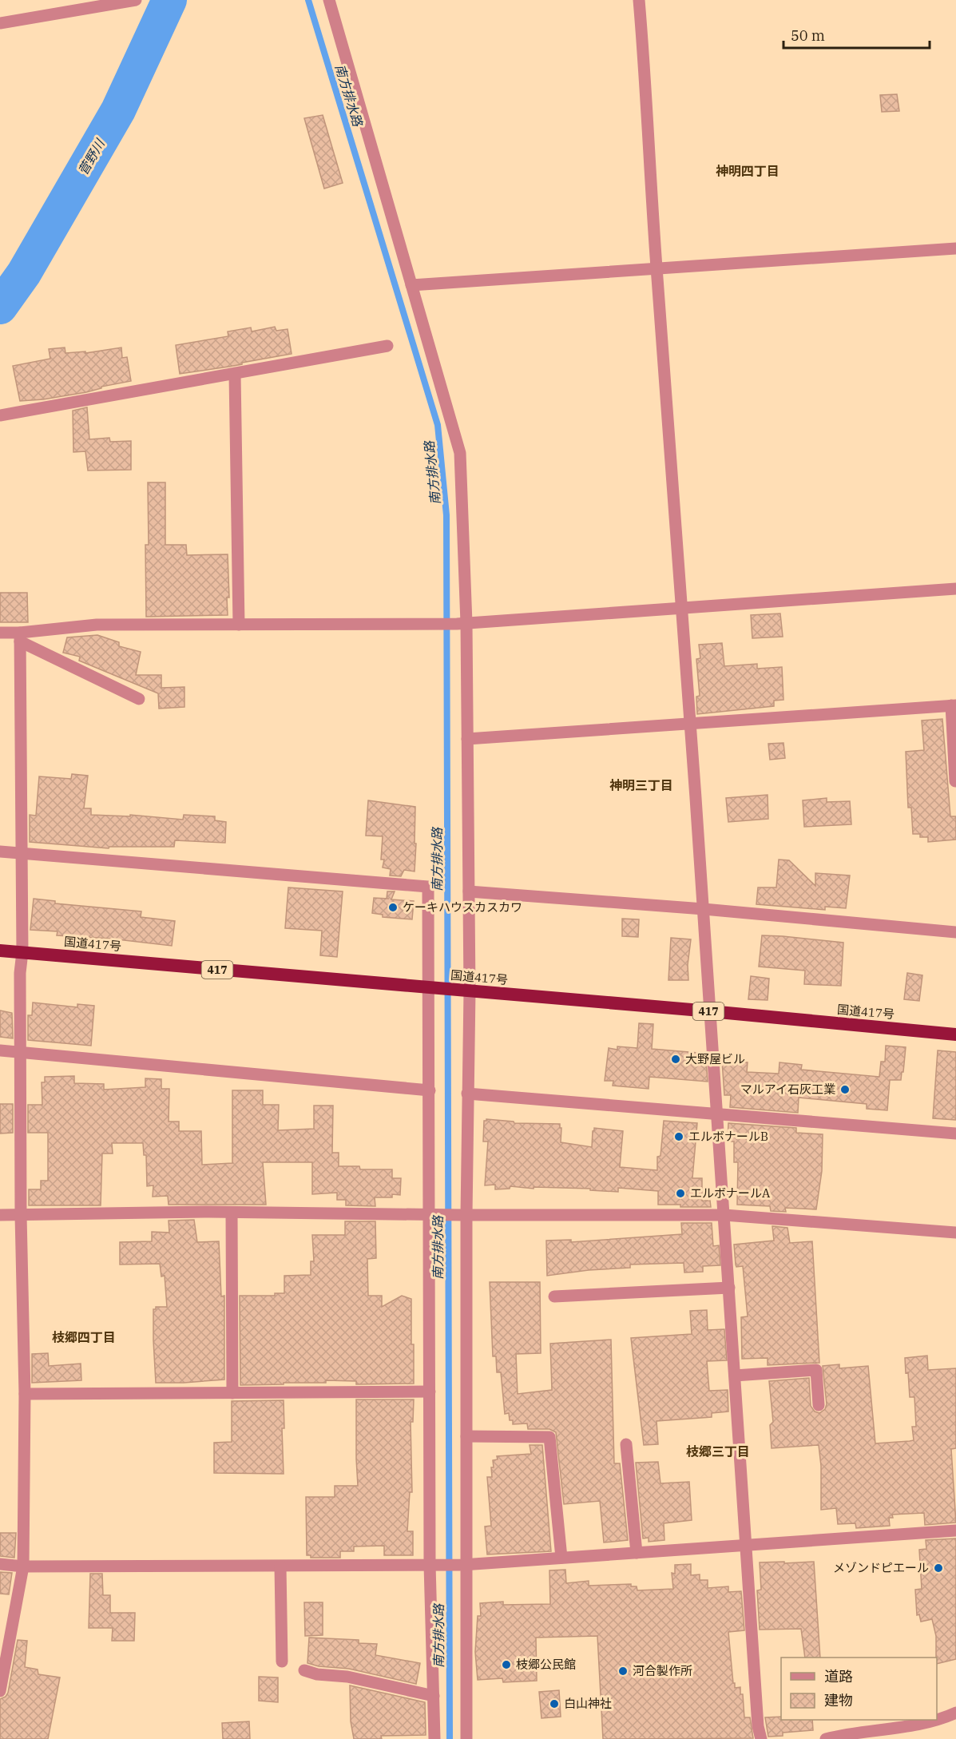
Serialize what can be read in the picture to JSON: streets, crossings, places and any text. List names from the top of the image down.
{
  "streets": {
    "highway": ["国道417号", "417"]
  },
  "districts": [
    "神明四丁目",
    "神明三丁目",
    "枝郷四丁目",
    "枝郷三丁目"
  ],
  "water": ["南方排水路", "菅野川"],
  "places": [
    "ケーキハウスカスカワ",
    "大野屋ビル",
    "マルアイ石灰工業",
    "エルボナールB",
    "エルボナールA",
    "メゾンドピエール",
    "枝郷公民館",
    "河合製作所",
    "白山神社"
  ],
  "legend": ["道路", "建物"],
  "scale_bar": "50 m"
}
